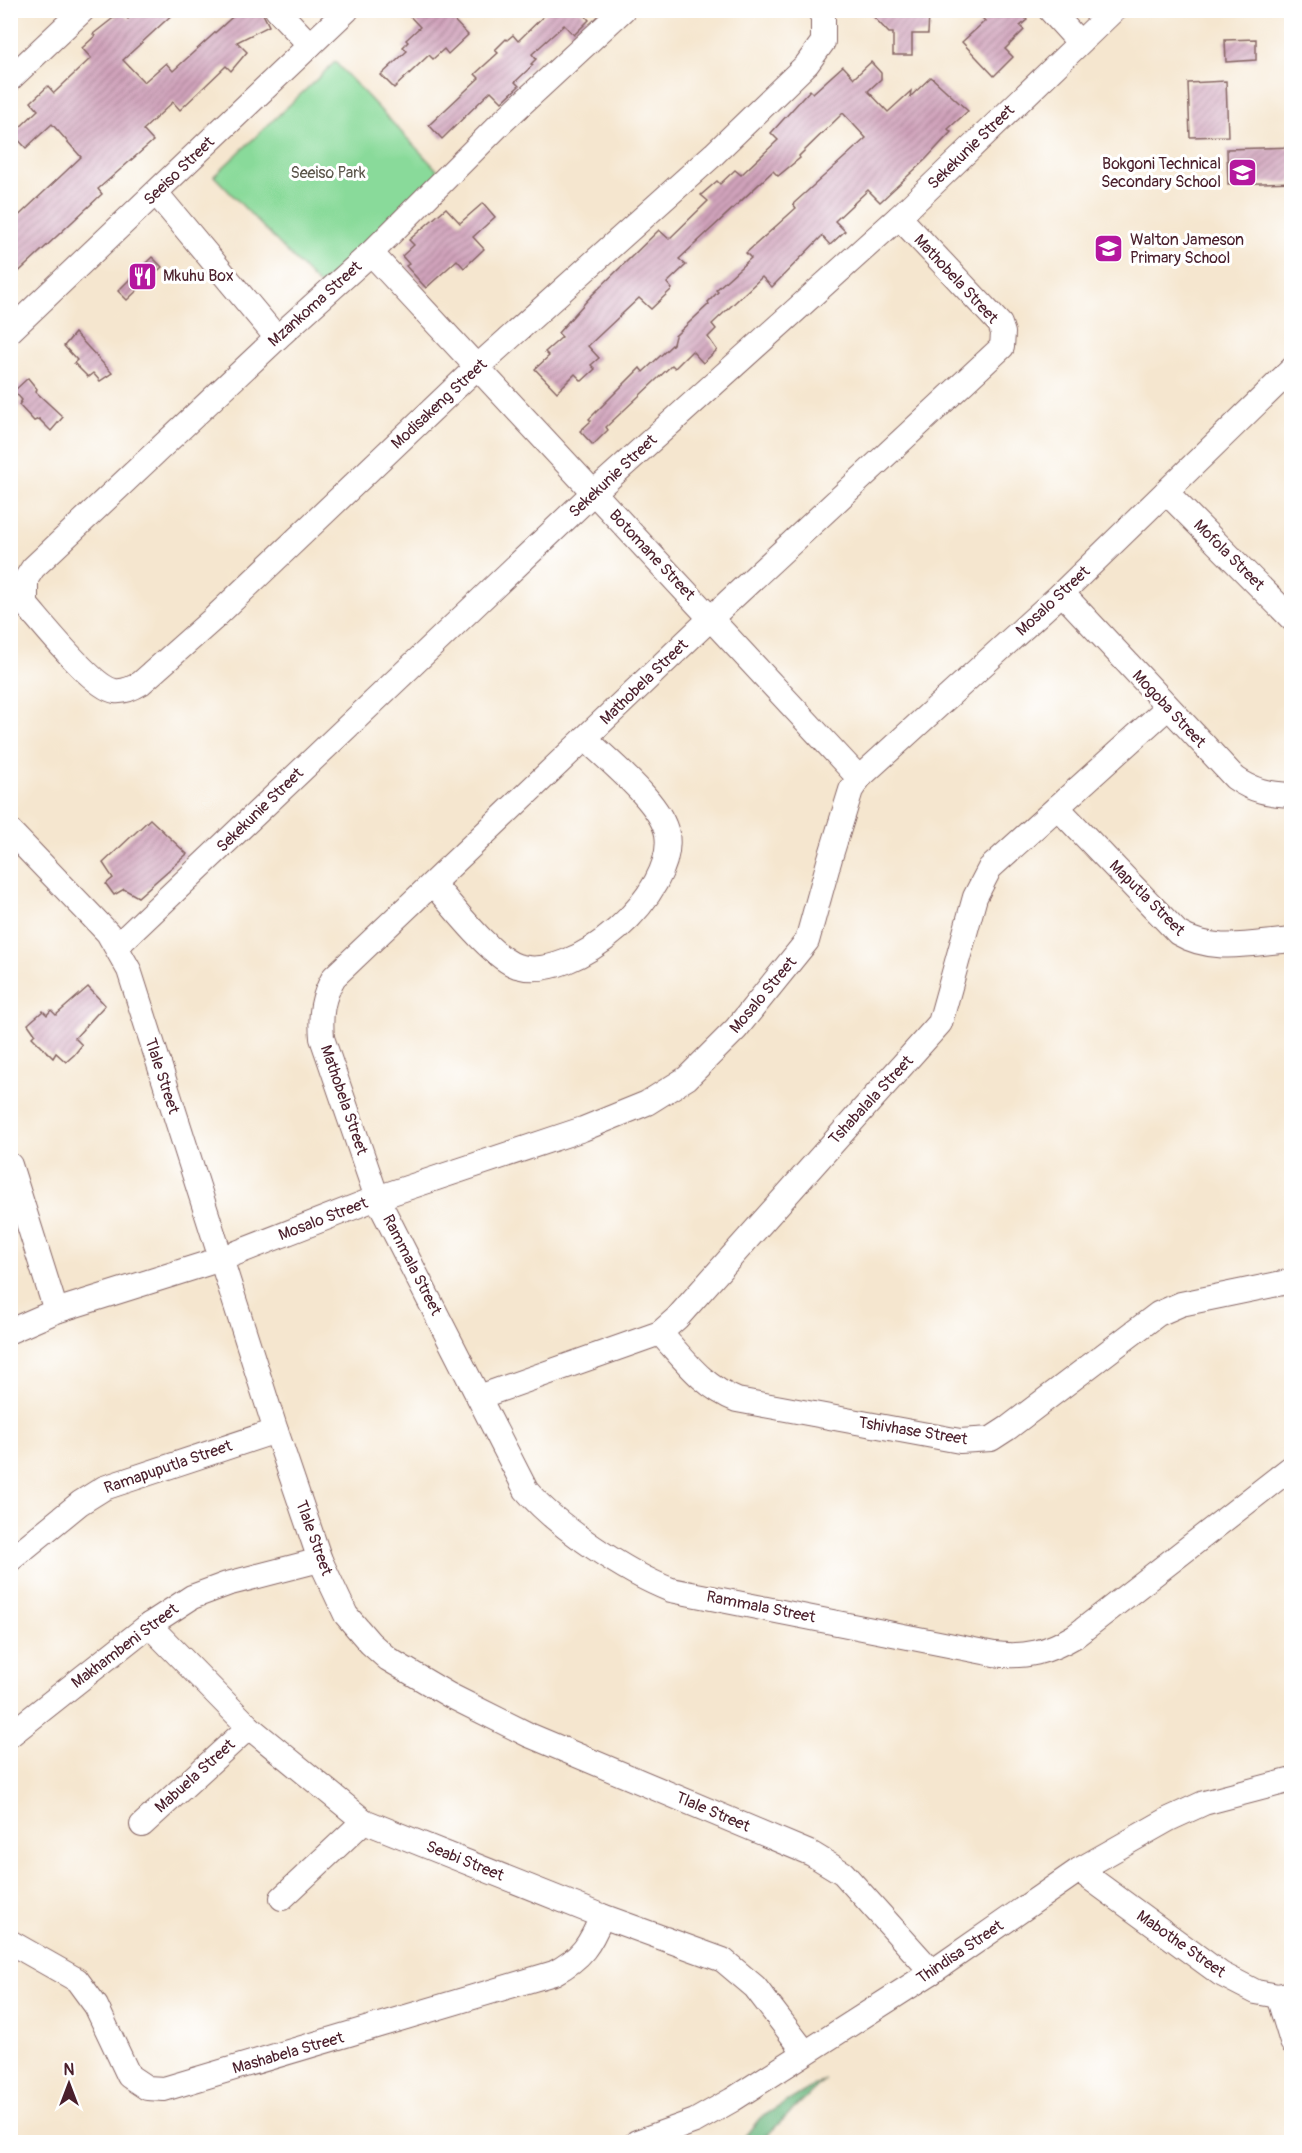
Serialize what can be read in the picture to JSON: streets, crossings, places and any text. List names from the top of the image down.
{
  "streets": {
    "street": [
      "Sekekunie Street",
      "Seeiso Street",
      "Mathobela Street",
      "Mzankoma Street",
      "Modisakeng Street",
      "Botomane Street",
      "Mofola Street",
      "Mosalo Street",
      "Mogoba Street",
      "Maputla Street",
      "Tlale Street",
      "Tshabalala Street",
      "Rammala Street",
      "Tshivhase Street",
      "Ramapuputla Street",
      "Makhambeni Street",
      "Mabuela Street",
      "Seabi Street",
      "Mabothe Street",
      "Thindisa Street",
      "Mashabela Street"
    ]
  },
  "crossings": [
    ["Sekekunie Street", "Mathobela Street"],
    ["Sekekunie Street", "Botomane Street"],
    ["Sekekunie Street", "Tlale Street"],
    ["Mathobela Street", "Botomane Street"],
    ["Mathobela Street", "Mosalo Street"],
    ["Mathobela Street", "Rammala Street"],
    ["Mzankoma Street", "Modisakeng Street"],
    ["Mzankoma Street", "Botomane Street"],
    ["Modisakeng Street", "Botomane Street"],
    ["Botomane Street", "Mosalo Street"],
    ["Mofola Street", "Mosalo Street"],
    ["Mosalo Street", "Mogoba Street"],
    ["Mosalo Street", "Tlale Street"],
    ["Mosalo Street", "Rammala Street"],
    ["Mogoba Street", "Tshabalala Street"],
    ["Maputla Street", "Tshabalala Street"],
    ["Tlale Street", "Ramapuputla Street"],
    ["Tlale Street", "Makhambeni Street"],
    ["Tlale Street", "Thindisa Street"],
    ["Tshabalala Street", "Rammala Street"],
    ["Tshabalala Street", "Tshivhase Street"],
    ["Makhambeni Street", "Seabi Street"],
    ["Mabuela Street", "Seabi Street"],
    ["Seabi Street", "Thindisa Street"],
    ["Seabi Street", "Mashabela Street"],
    ["Mabothe Street", "Thindisa Street"]
  ],
  "parks": ["Seeiso Park"],
  "places": {
    "school or university": ["Bokgoni Technical Secondary School", "Walton Jameson Primary School"],
    "restaurant": ["Mkuhu Box"]
  },
  "north": "top"
}
